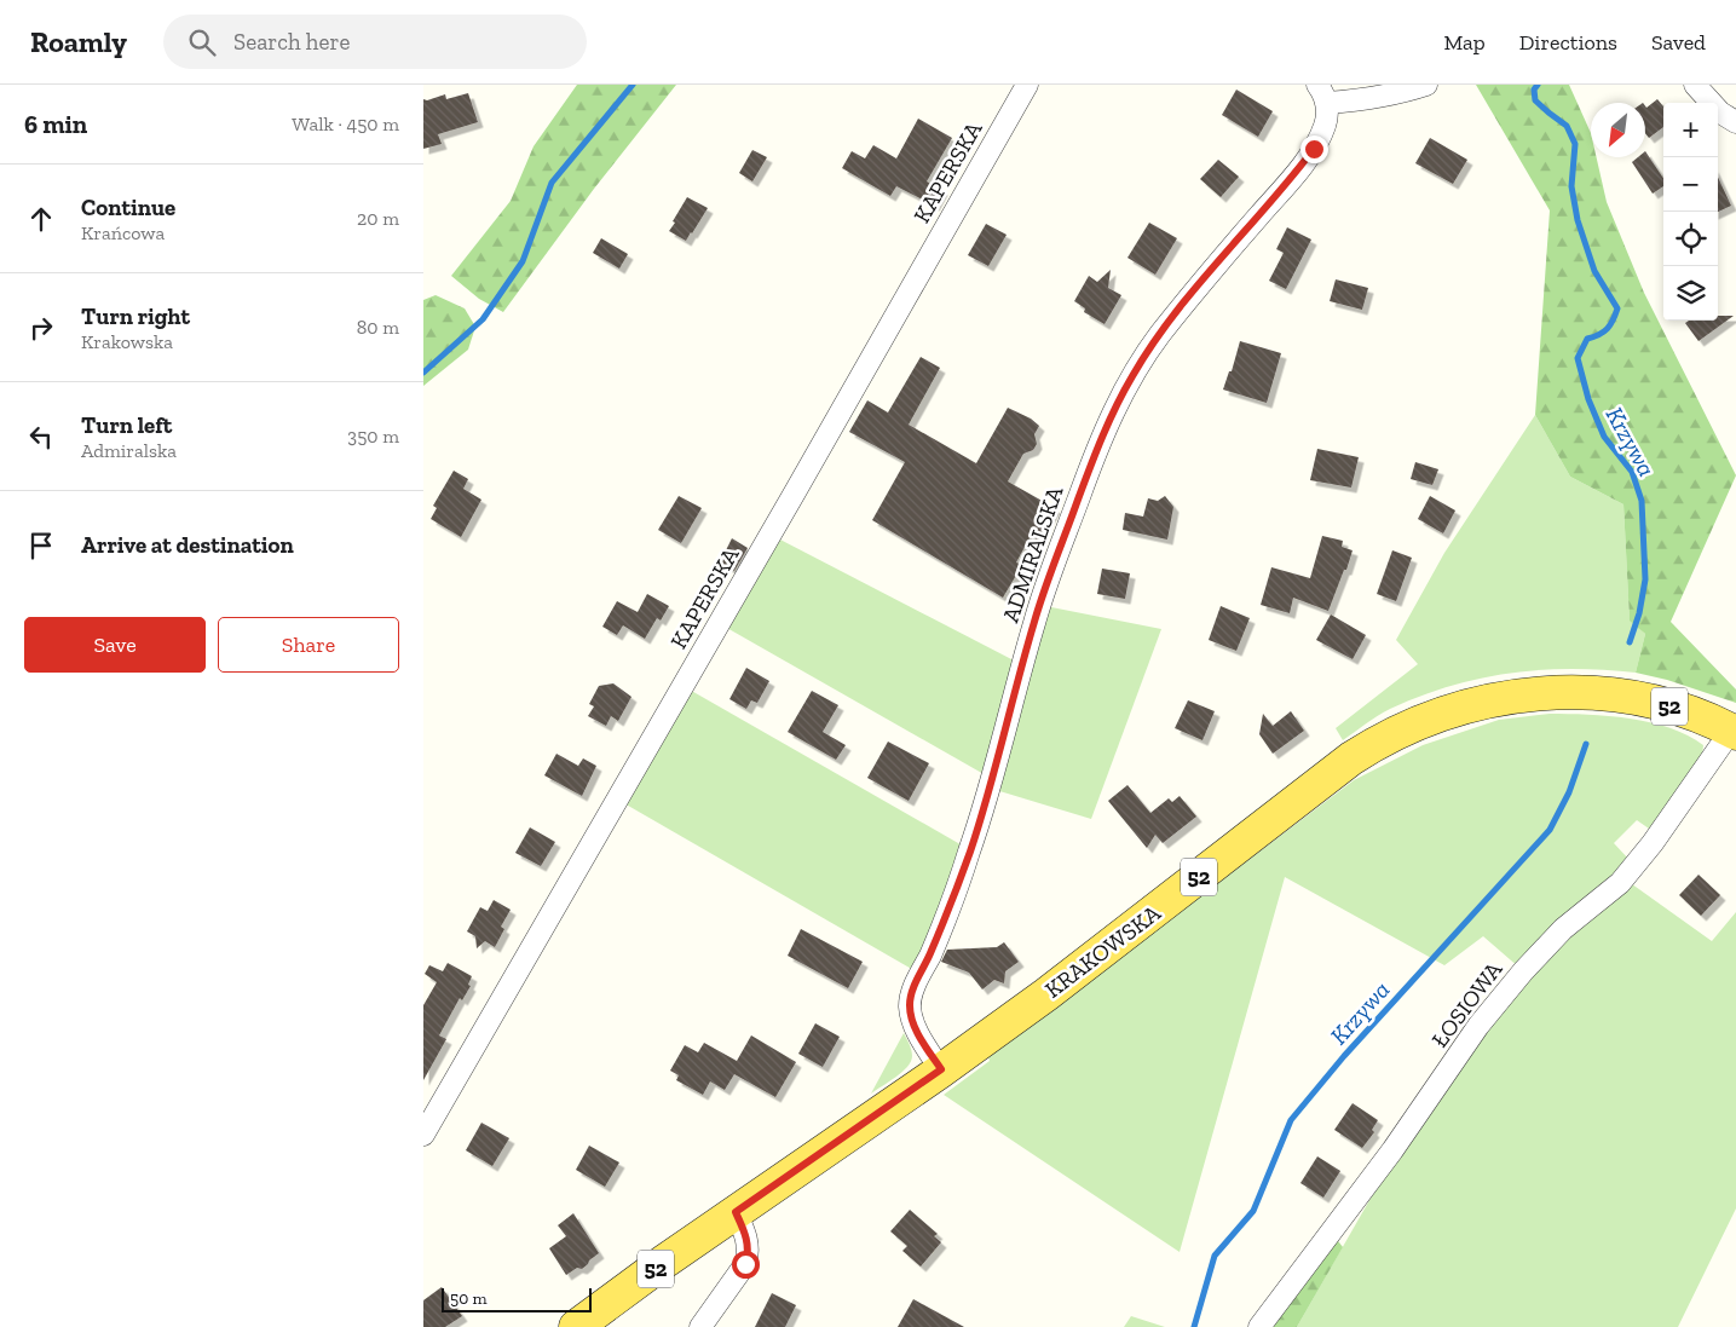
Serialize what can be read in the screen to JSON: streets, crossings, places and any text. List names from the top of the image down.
{
  "streets": {
    "main road": ["52", "KRAKOWSKA"],
    "street": ["KAPERSKA", "ADMIRALSKA", "ŁOSIOWA"]
  },
  "crossings": [
    ["ADMIRALSKA", "KRAKOWSKA"],
    ["KRAKOWSKA", "ŁOSIOWA"]
  ],
  "water": ["Krzywa"],
  "scale_bar": "50 m",
  "north": "bottom left",
  "page": {
    "header": "Roamly",
    "search": "Search here",
    "nav": ["Map", "Directions", "Saved"],
    "heading": ["6 min", "Walk · 450 m"],
    "map_buttons": ["+", "−"],
    "list": [
      ["Continue", "Krańcowa", "20 m"],
      ["Turn right", "Krakowska", "80 m"],
      ["Turn left", "Admiralska", "350 m"],
      "Arrive at destination"
    ],
    "buttons": ["Save", "Share"],
    "scale": "50 m"
  }
}
